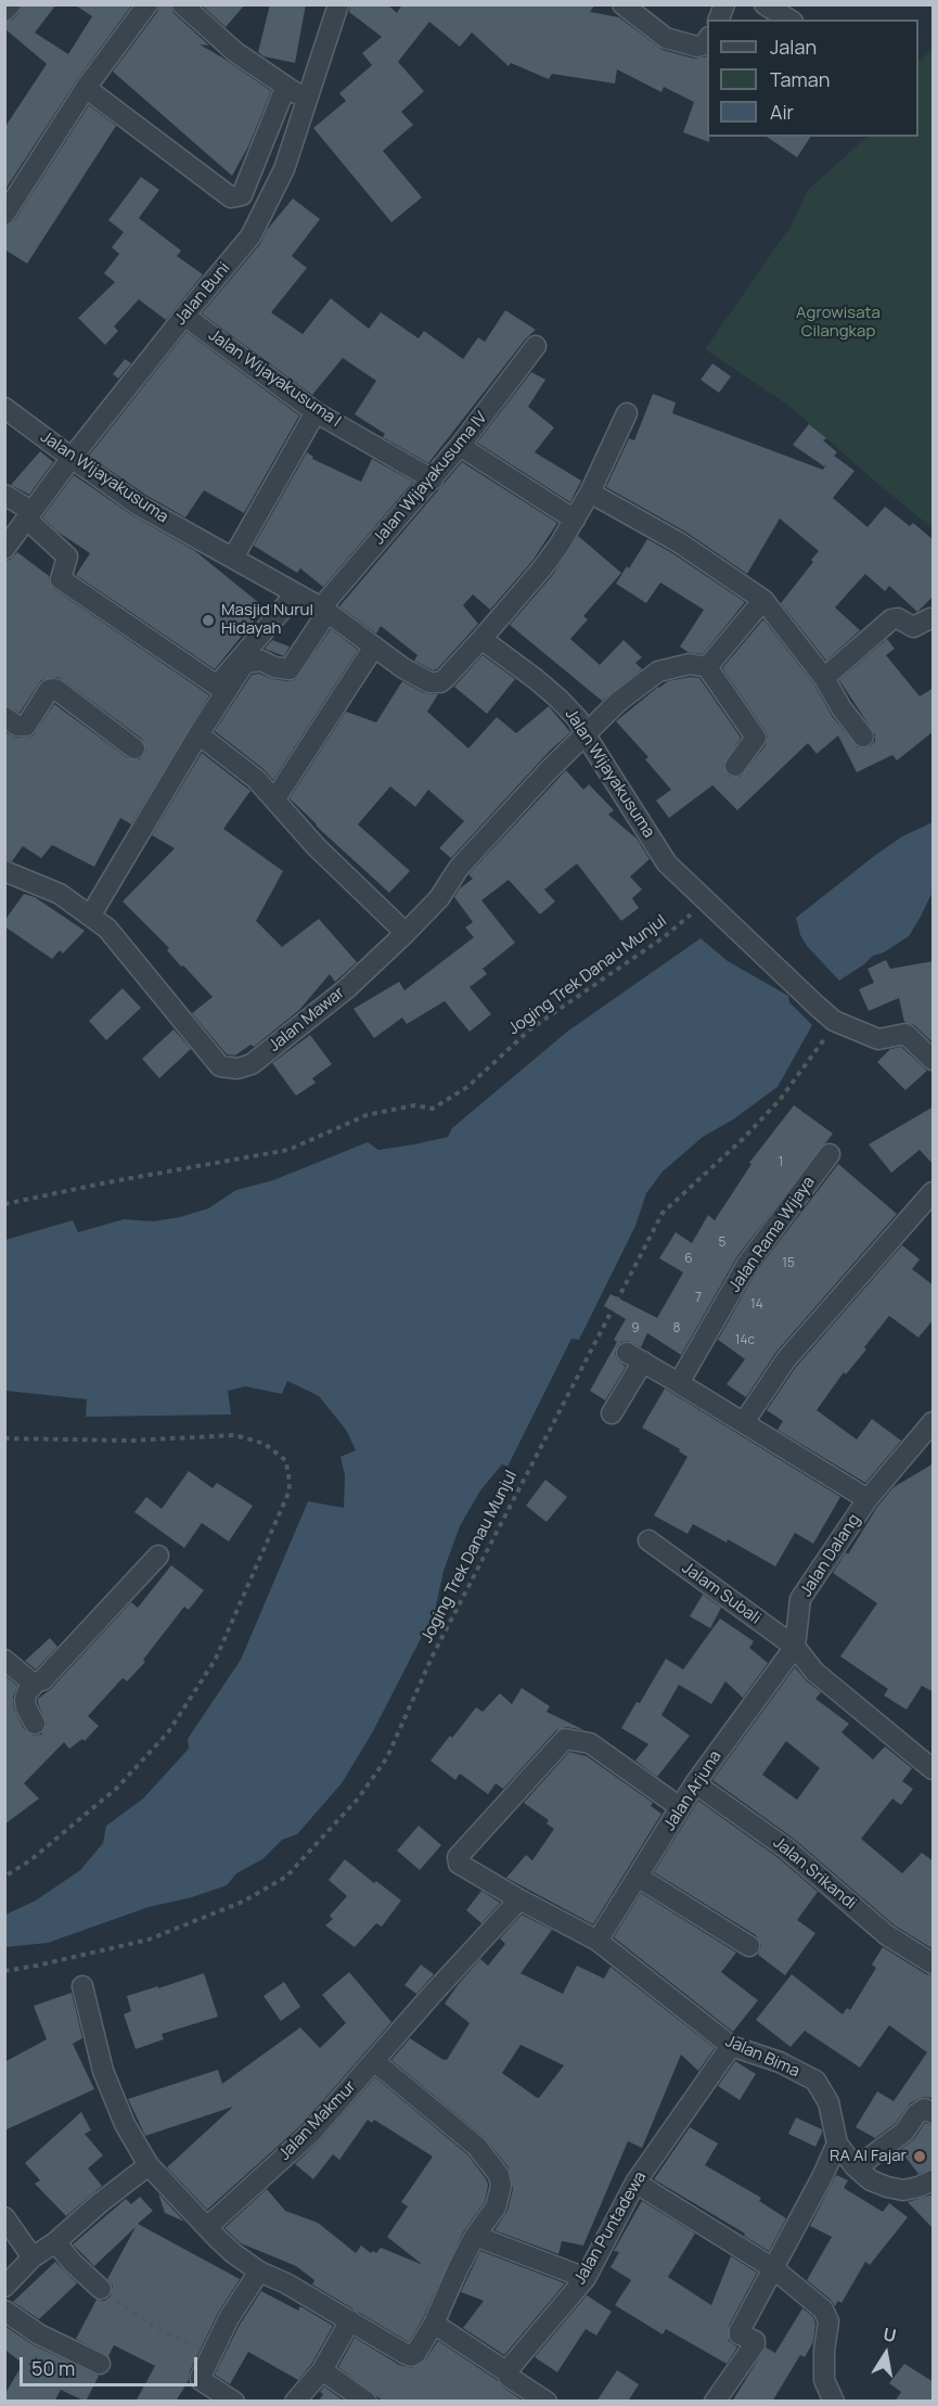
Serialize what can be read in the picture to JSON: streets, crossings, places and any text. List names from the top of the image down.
{
  "streets": {
    "street": [
      "Jalan Buni",
      "Jalan Wijayakusuma I",
      "Jalan Wijayakusuma",
      "Jalan Wijayakusuma IV",
      "Jalan Mawar",
      "Jalan Rama Wijaya",
      "Jalan Dalang",
      "Jalam Subali",
      "Jalan Arjuna",
      "Jalan Srikandi",
      "Jalan Bima",
      "Jalan Makmur",
      "Jalan Puntadewa"
    ],
    "path": ["Joging Trek Danau Munjul"]
  },
  "crossings": [
    ["Jalan Buni", "Jalan Wijayakusuma I"],
    ["Jalan Buni", "Jalan Wijayakusuma"],
    ["Jalan Wijayakusuma I", "Jalan Wijayakusuma IV"],
    ["Jalan Wijayakusuma", "Jalan Wijayakusuma IV"],
    ["Jalan Wijayakusuma", "Joging Trek Danau Munjul"],
    ["Jalan Wijayakusuma", "Jalan Mawar"],
    ["Jalan Dalang", "Jalam Subali"],
    ["Jalan Dalang", "Jalan Arjuna"],
    ["Jalam Subali", "Jalan Arjuna"],
    ["Jalan Arjuna", "Jalan Srikandi"],
    ["Jalan Arjuna", "Jalan Bima"],
    ["Jalan Bima", "Jalan Puntadewa"]
  ],
  "parks": ["Agrowisata Cilangkap"],
  "places": ["Masjid Nurul Hidayah", "RA Al Fajar"],
  "house_numbers": [
    "1",
    "5",
    "6",
    "15",
    "7",
    "14",
    "9",
    "8",
    "14c"
  ],
  "legend": ["Jalan", "Taman", "Air"],
  "scale_bar": "50 m",
  "north": "top"
}
